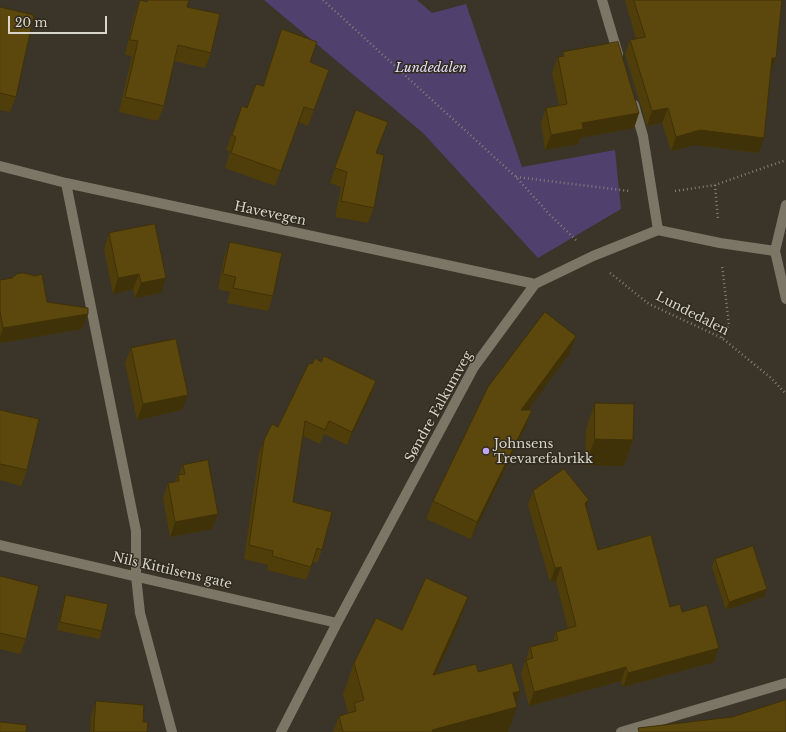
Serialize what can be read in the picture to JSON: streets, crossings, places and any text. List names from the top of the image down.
{
  "streets": {
    "street": ["Havevegen", "Søndre Falkumveg", "Nils Kittilsens gate"],
    "path": ["Lundedalen"]
  },
  "crossings": [
    ["Havevegen", "Søndre Falkumveg"],
    ["Søndre Falkumveg", "Nils Kittilsens gate"]
  ],
  "parks": ["Lundedalen"],
  "places": ["Johnsens Trevarefabrikk"],
  "scale_bar": "20 m"
}
